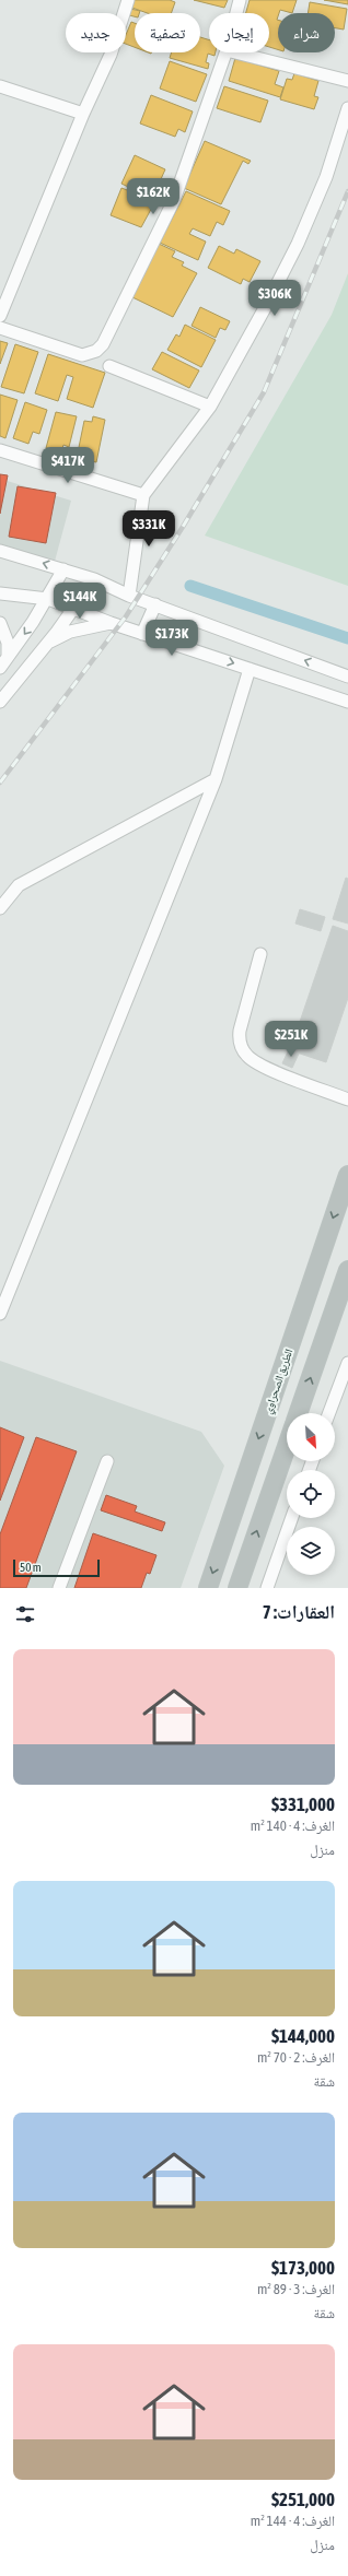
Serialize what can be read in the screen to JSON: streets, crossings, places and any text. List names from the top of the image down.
{
  "streets": {
    "highway": ["الطريق الصحراوي"]
  },
  "scale_bar": "50 m",
  "north": "bottom right",
  "page": {
    "chip": [
      "شراء",
      "إيجار",
      "تصفية",
      "جديد"
    ],
    "price": [
      "$162K",
      "$306K",
      "$417K",
      "$331K",
      "$144K",
      "$173K",
      "$251K"
    ],
    "scale": "50 m",
    "heading": "العقارات: 7",
    "list": [
      {
        "name": "$331,000",
        "note": "الغرف: 4 · 140 m² · منزل"
      },
      {
        "name": "$144,000",
        "note": "الغرف: 2 · 70 m² · شقة"
      },
      {
        "name": "$173,000",
        "note": "الغرف: 3 · 89 m² · شقة"
      },
      {
        "name": "$251,000",
        "note": "الغرف: 4 · 144 m² · منزل"
      }
    ]
  }
}
